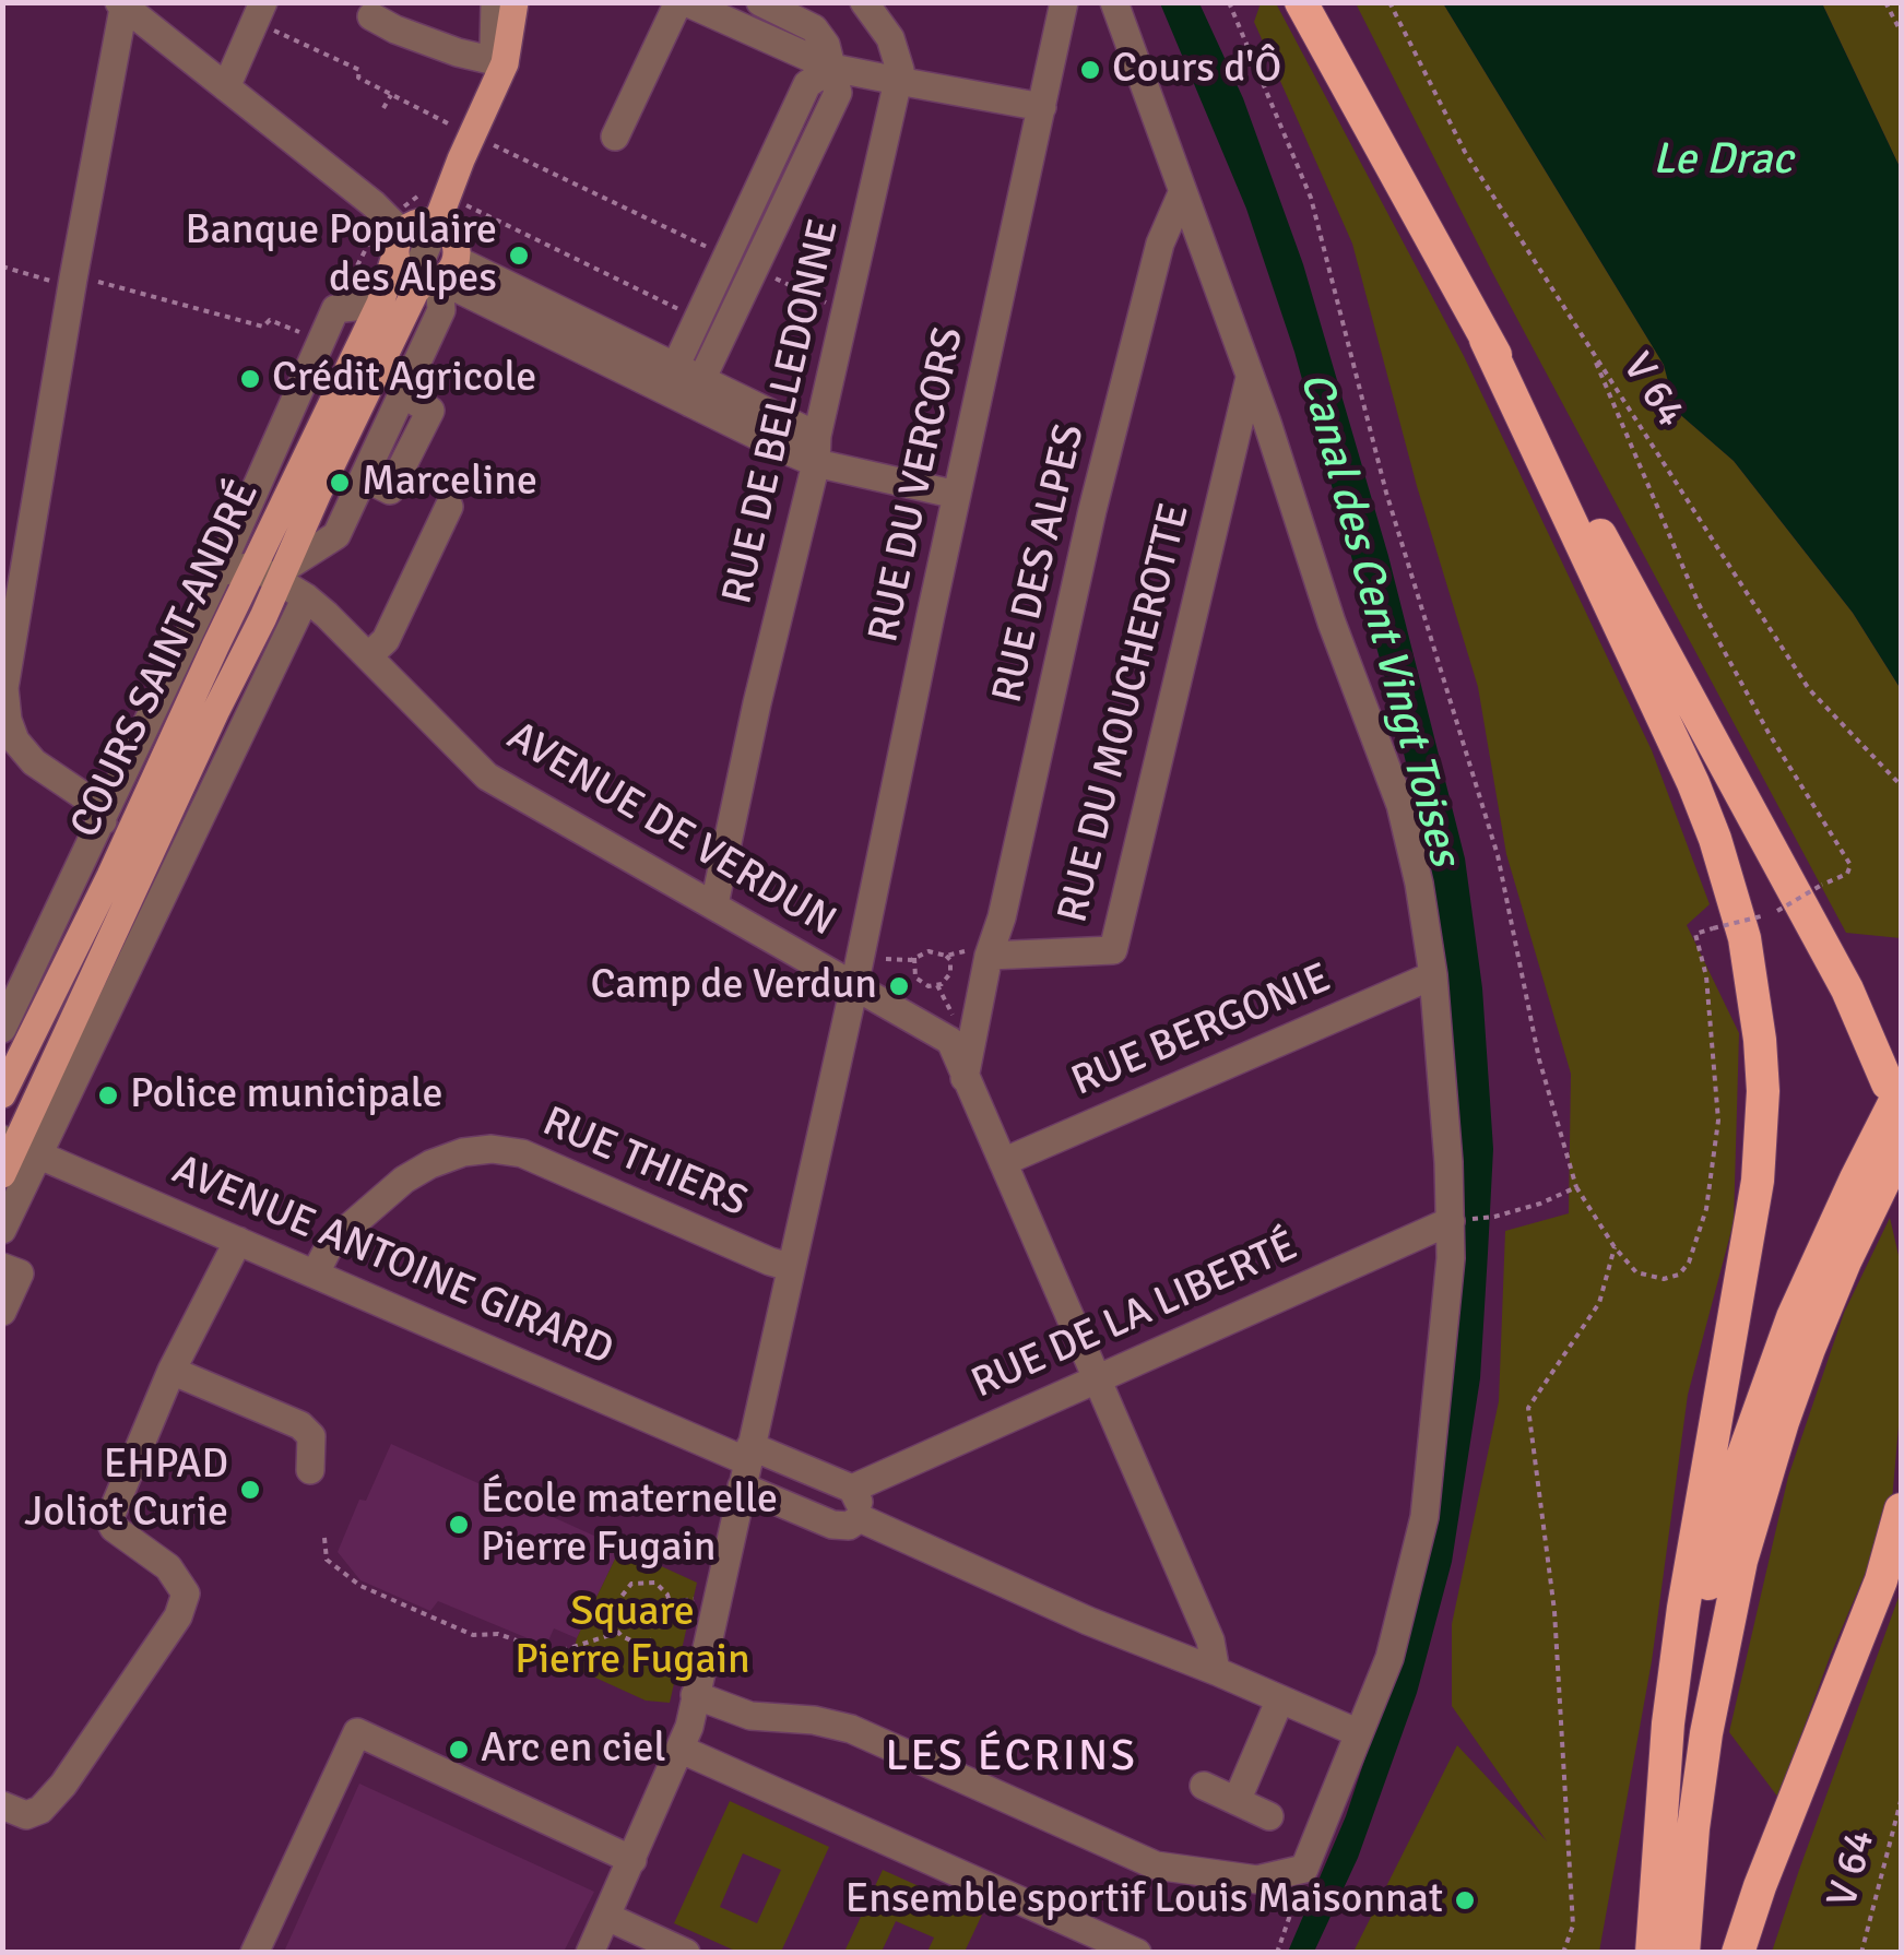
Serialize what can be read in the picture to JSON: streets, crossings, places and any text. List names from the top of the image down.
{
  "streets": {
    "main road": ["COURS SAINT-ANDRÉ"],
    "street": [
      "RUE DE BELLEDONNE",
      "RUE DU VERCORS",
      "RUE DES ALPES",
      "RUE DU MOUCHEROTTE",
      "AVENUE DE VERDUN",
      "RUE BERGONIE",
      "RUE THIERS",
      "AVENUE ANTOINE GIRARD",
      "RUE DE LA LIBERTÉ"
    ],
    "path": ["V 64"]
  },
  "crossings": [
    ["RUE DE BELLEDONNE", "AVENUE DE VERDUN"],
    ["RUE DU VERCORS", "AVENUE DE VERDUN"],
    ["RUE DU VERCORS", "RUE THIERS"],
    ["RUE DU VERCORS", "AVENUE ANTOINE GIRARD"],
    ["RUE DES ALPES", "RUE DU MOUCHEROTTE"],
    ["RUE DES ALPES", "AVENUE DE VERDUN"],
    ["COURS SAINT-ANDRÉ", "AVENUE DE VERDUN"],
    ["COURS SAINT-ANDRÉ", "AVENUE ANTOINE GIRARD"],
    ["AVENUE DE VERDUN", "RUE BERGONIE"],
    ["AVENUE DE VERDUN", "RUE DE LA LIBERTÉ"],
    ["RUE THIERS", "AVENUE ANTOINE GIRARD"]
  ],
  "districts": ["LES ÉCRINS"],
  "water": ["Le Drac", "Canal des Cent Vingt Toises"],
  "parks": ["Square Pierre Fugain"],
  "places": [
    "Cours d'Ô",
    "Banque Populaire des Alpes",
    "Crédit Agricole",
    "Marceline",
    "Camp de Verdun",
    "Police municipale",
    "EHPAD Joliot Curie",
    "École maternelle Pierre Fugain",
    "Arc en ciel",
    "Ensemble sportif Louis Maisonnat"
  ]
}
